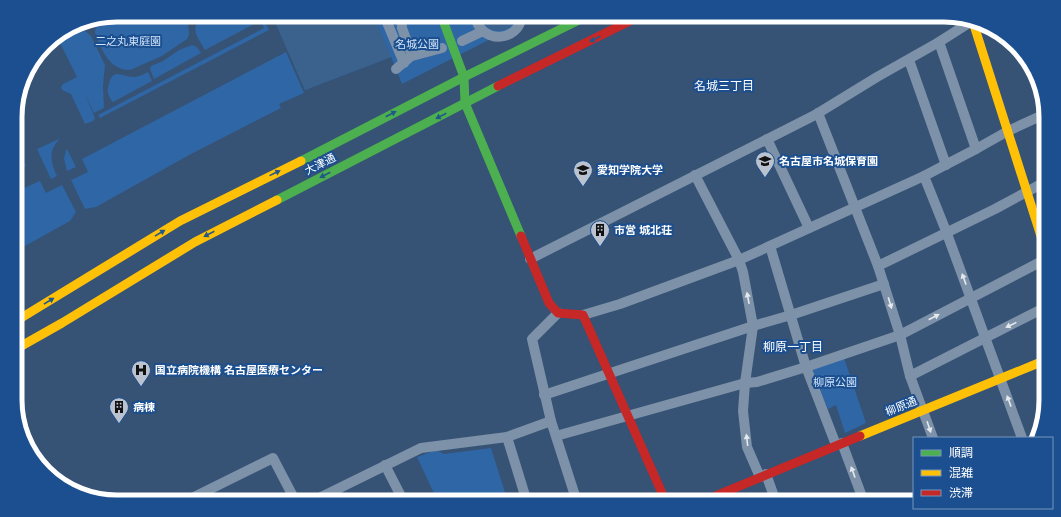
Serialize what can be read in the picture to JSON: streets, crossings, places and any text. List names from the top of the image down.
{
  "streets": {
    "street": ["大津通", "柳原通"]
  },
  "districts": ["名城三丁目", "柳原一丁目"],
  "parks": ["二之丸東庭園", "名城公園", "柳原公園"],
  "places": {
    "school or university": ["名古屋市名城保育園", "愛知学院大学"],
    "building": ["市営 城北荘", "病棟"],
    "hospital": ["国立病院機構 名古屋医療センター"]
  },
  "legend": ["順調", "混雑", "渋滞"]
}
